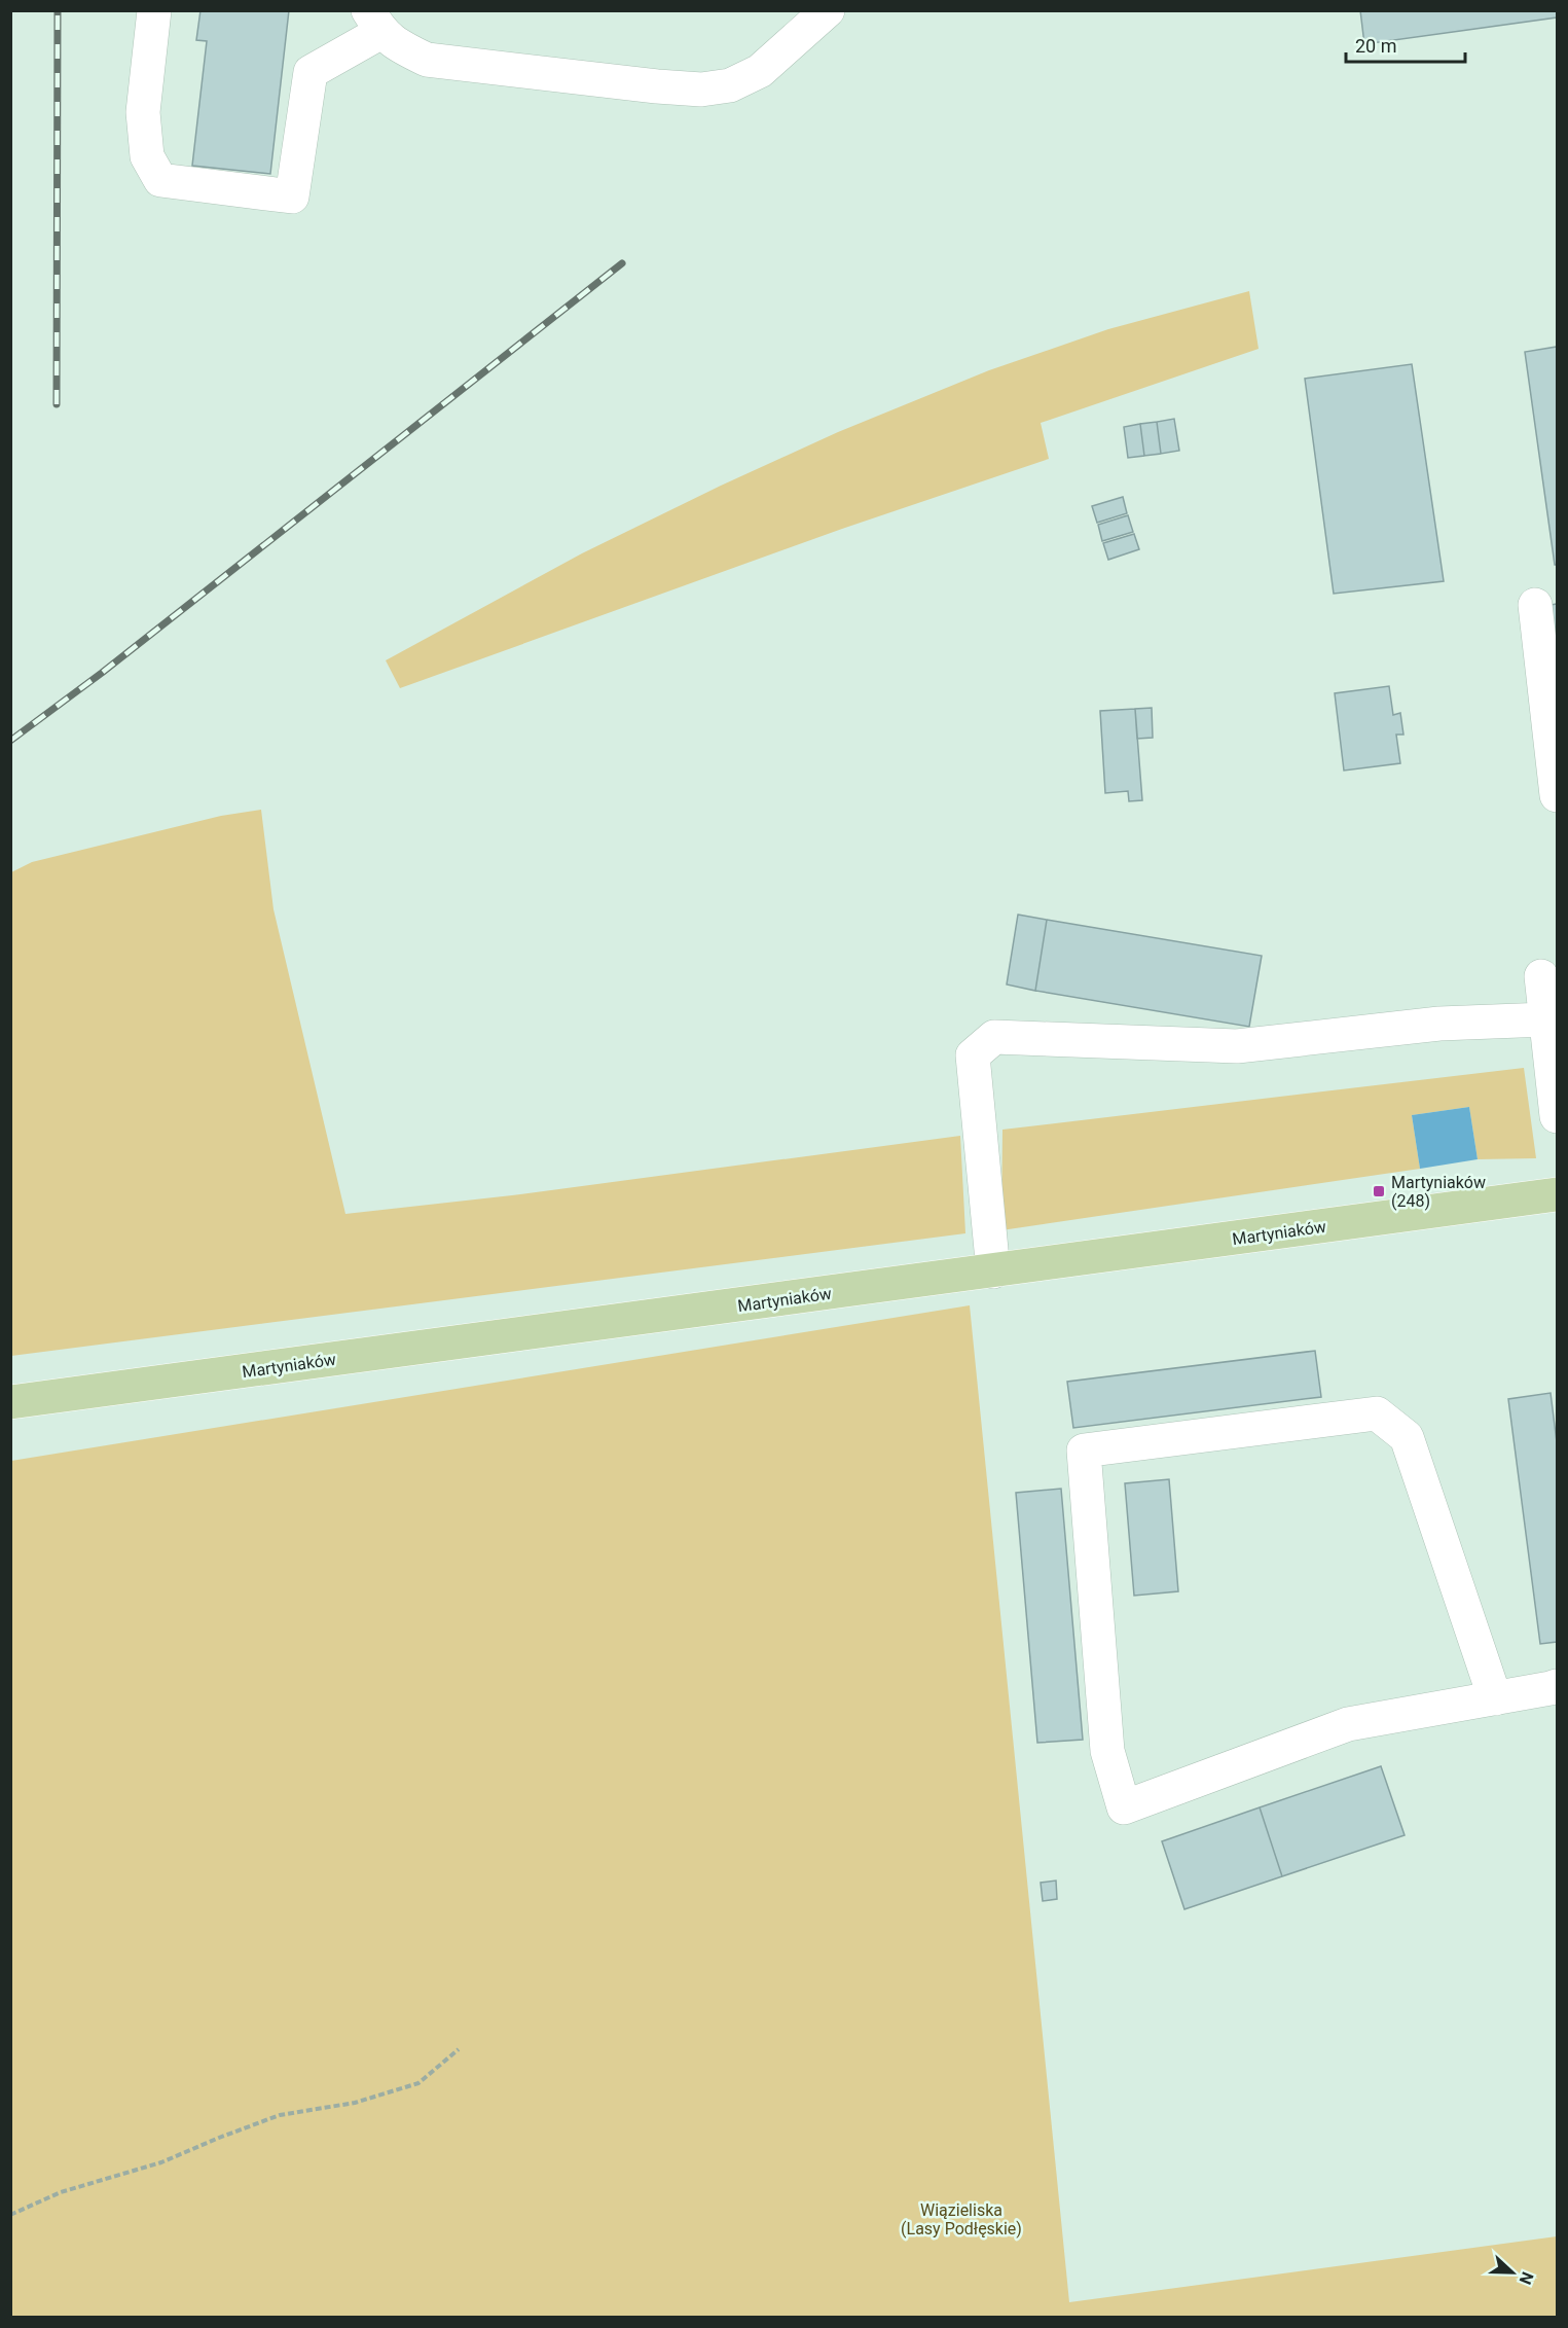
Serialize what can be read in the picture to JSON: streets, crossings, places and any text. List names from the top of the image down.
{
  "streets": {
    "main road": ["Martyniaków"]
  },
  "parks": ["Wiązieliska (Lasy Podłęskie)"],
  "places": {
    "transit": ["Martyniaków (248)"]
  },
  "scale_bar": "20 m",
  "north": "right"
}
